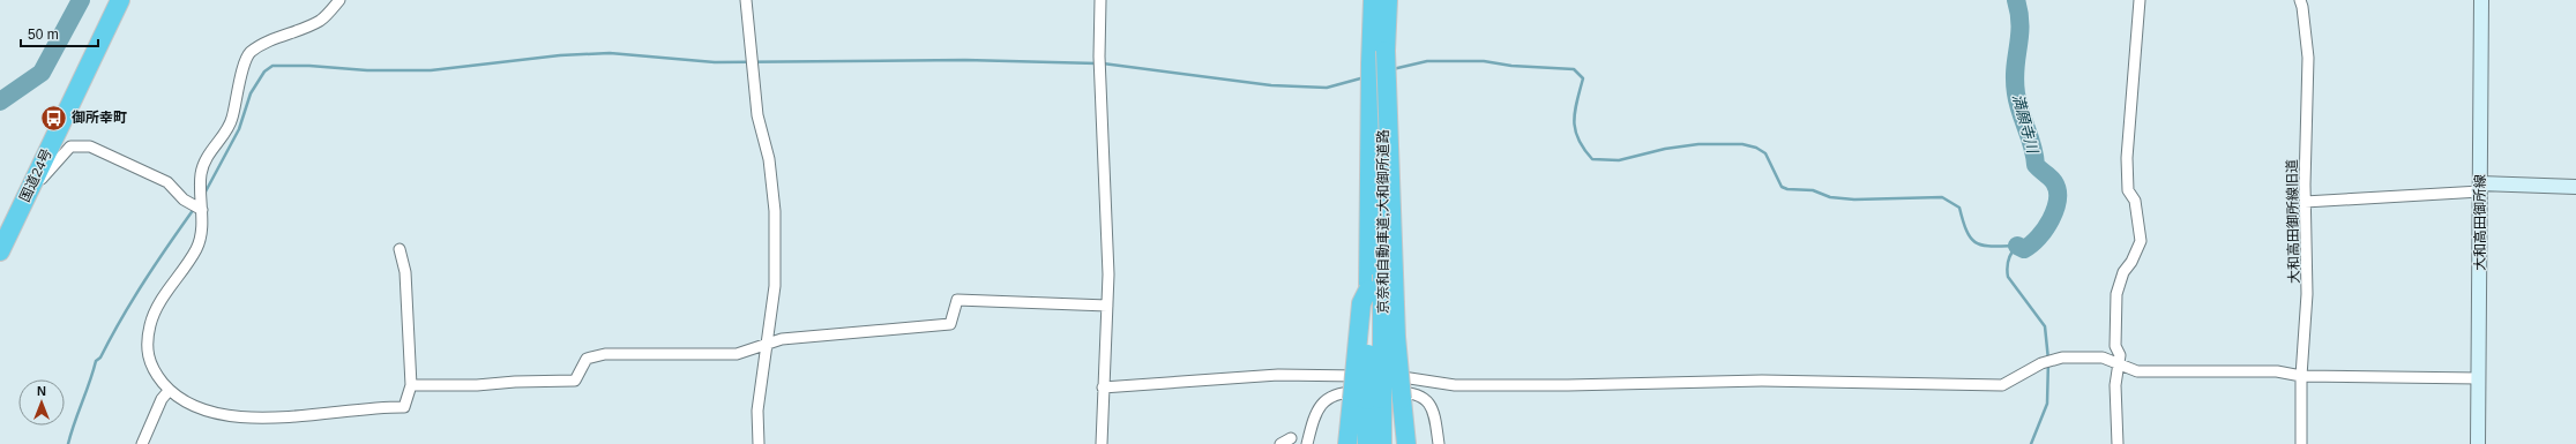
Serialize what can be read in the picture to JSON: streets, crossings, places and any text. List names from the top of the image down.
{
  "streets": {
    "highway": ["国道24号", "京奈和自動車道;大和御所道路"],
    "main road": ["大和高田御所線"],
    "street": ["大和高田御所線旧道"]
  },
  "water": ["満願寺川"],
  "places": {
    "bus stop": ["御所幸町"]
  },
  "scale_bar": "50 m",
  "north": "top"
}
